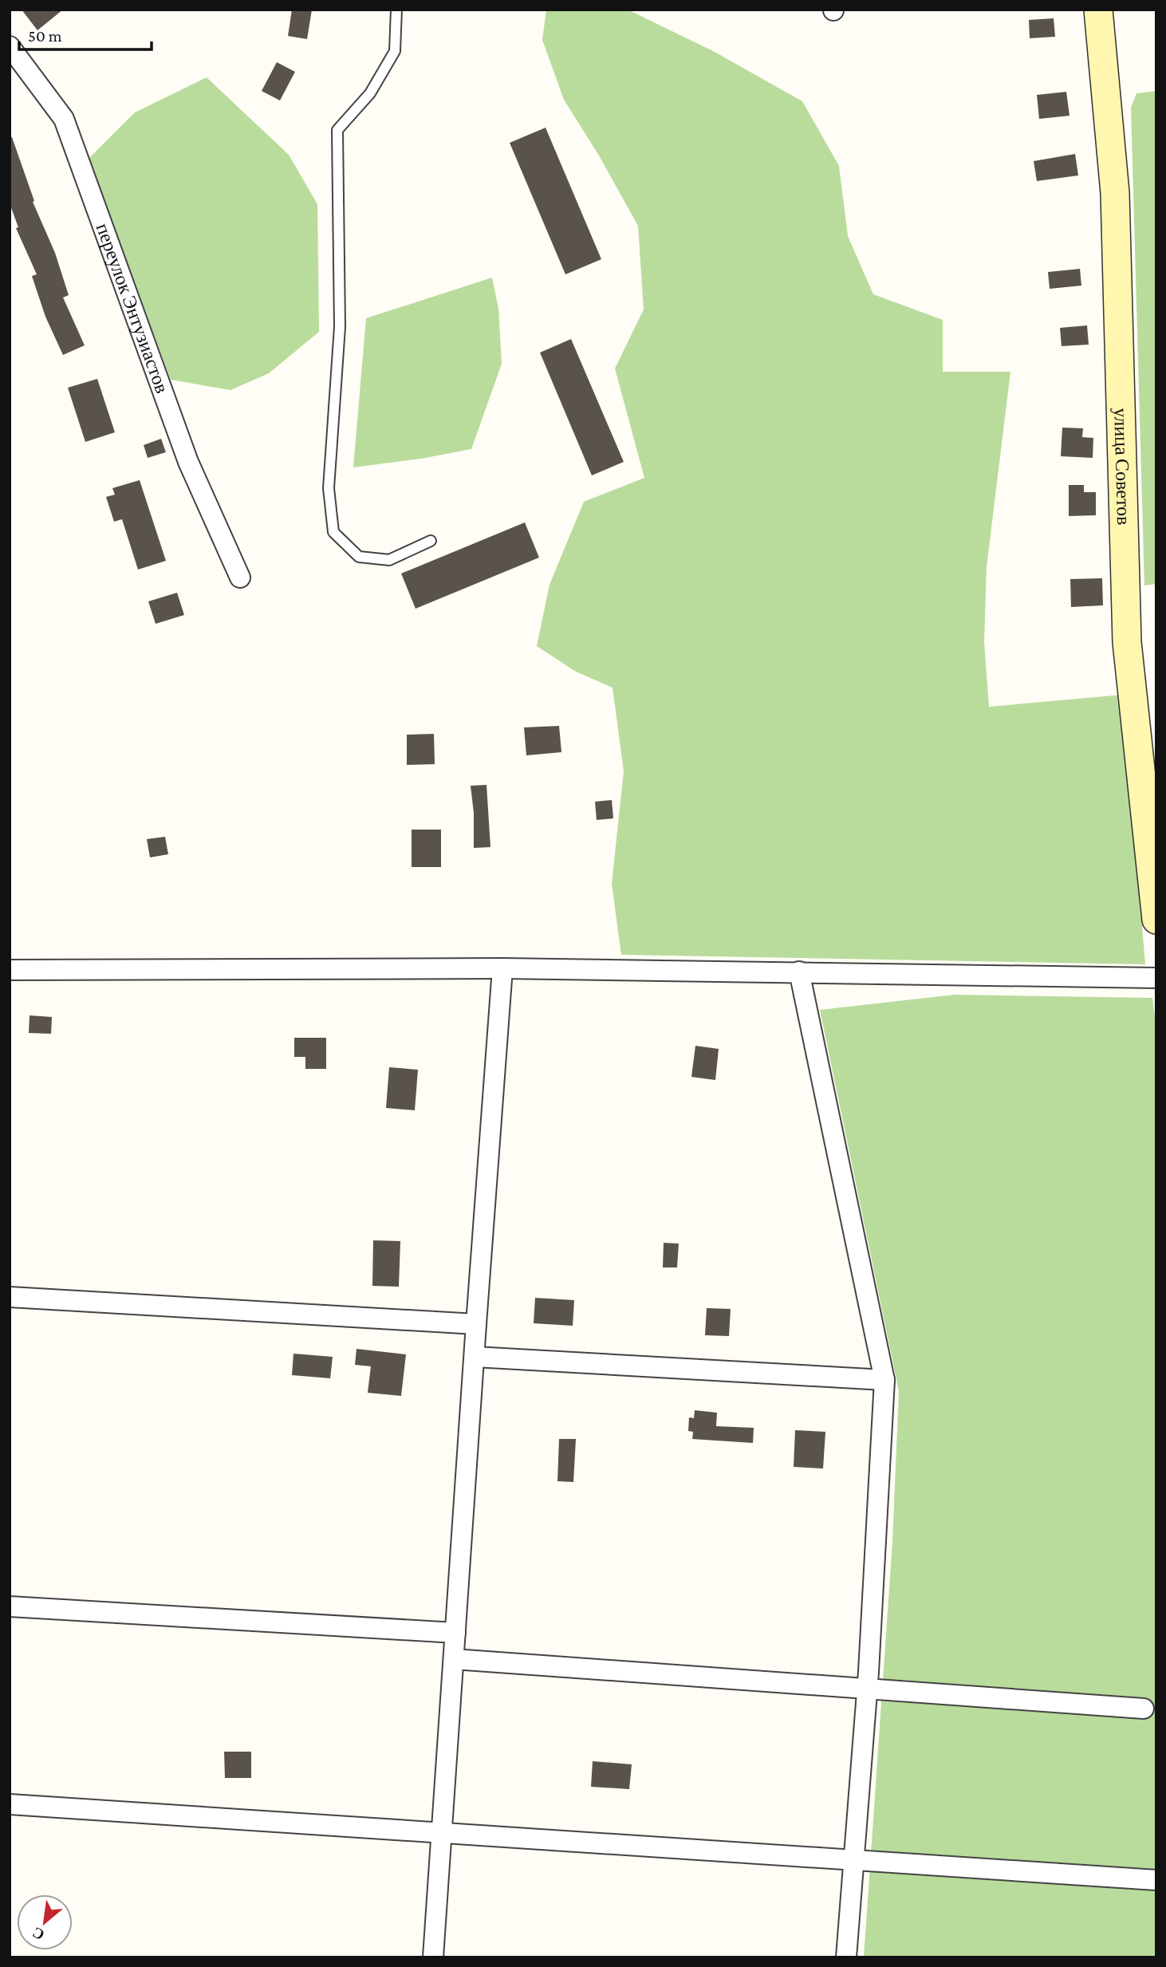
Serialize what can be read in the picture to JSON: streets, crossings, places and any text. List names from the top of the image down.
{
  "streets": {
    "main road": ["улица Советов"],
    "street": ["переулок Энтузиастов"]
  },
  "scale_bar": "50 m",
  "north": "bottom left"
}
